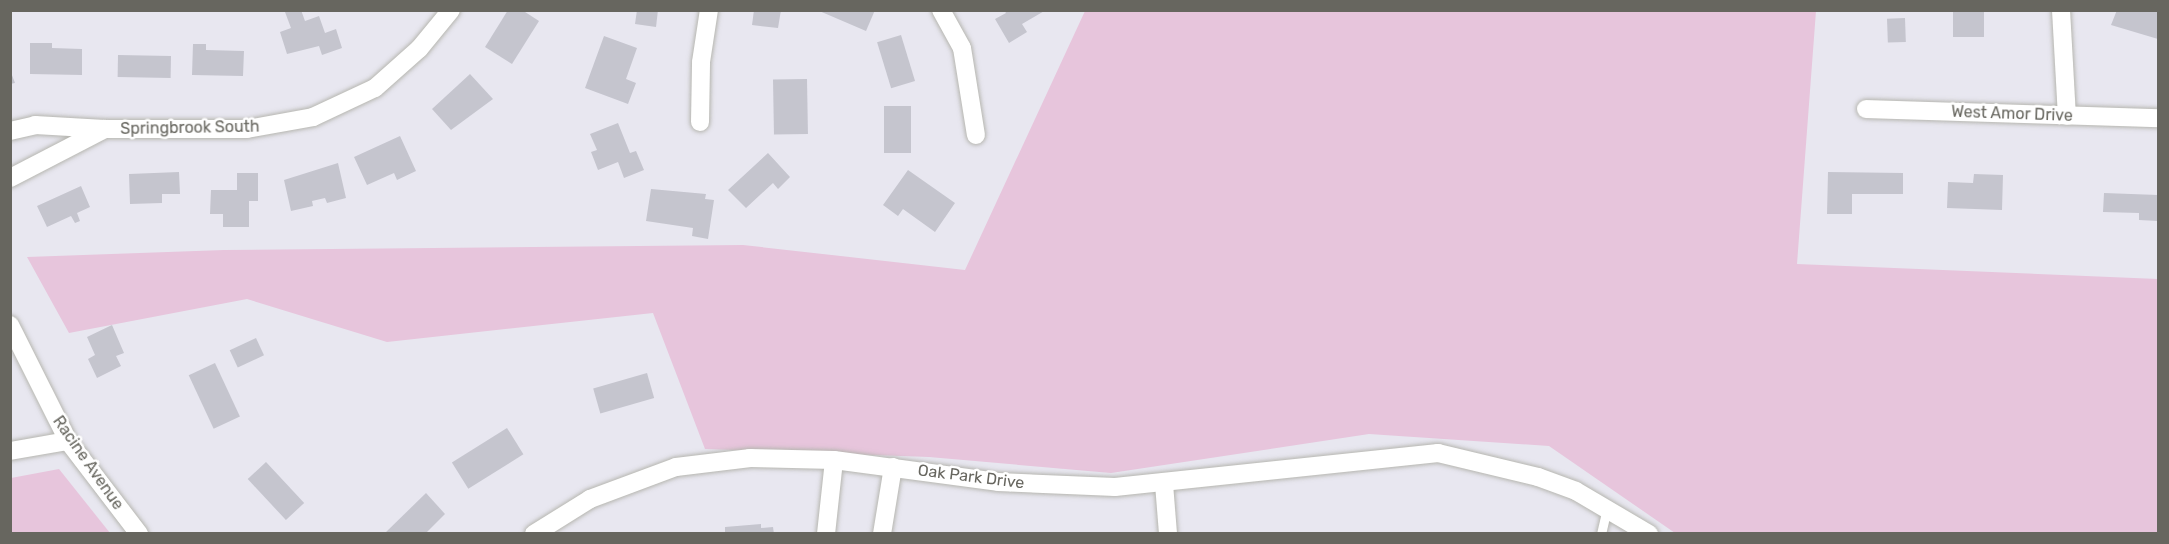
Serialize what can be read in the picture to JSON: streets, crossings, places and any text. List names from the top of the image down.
{
  "streets": {
    "street": [
      "West Amor Drive",
      "Springbrook South",
      "Racine Avenue",
      "Oak Park Drive"
    ]
  }
}
